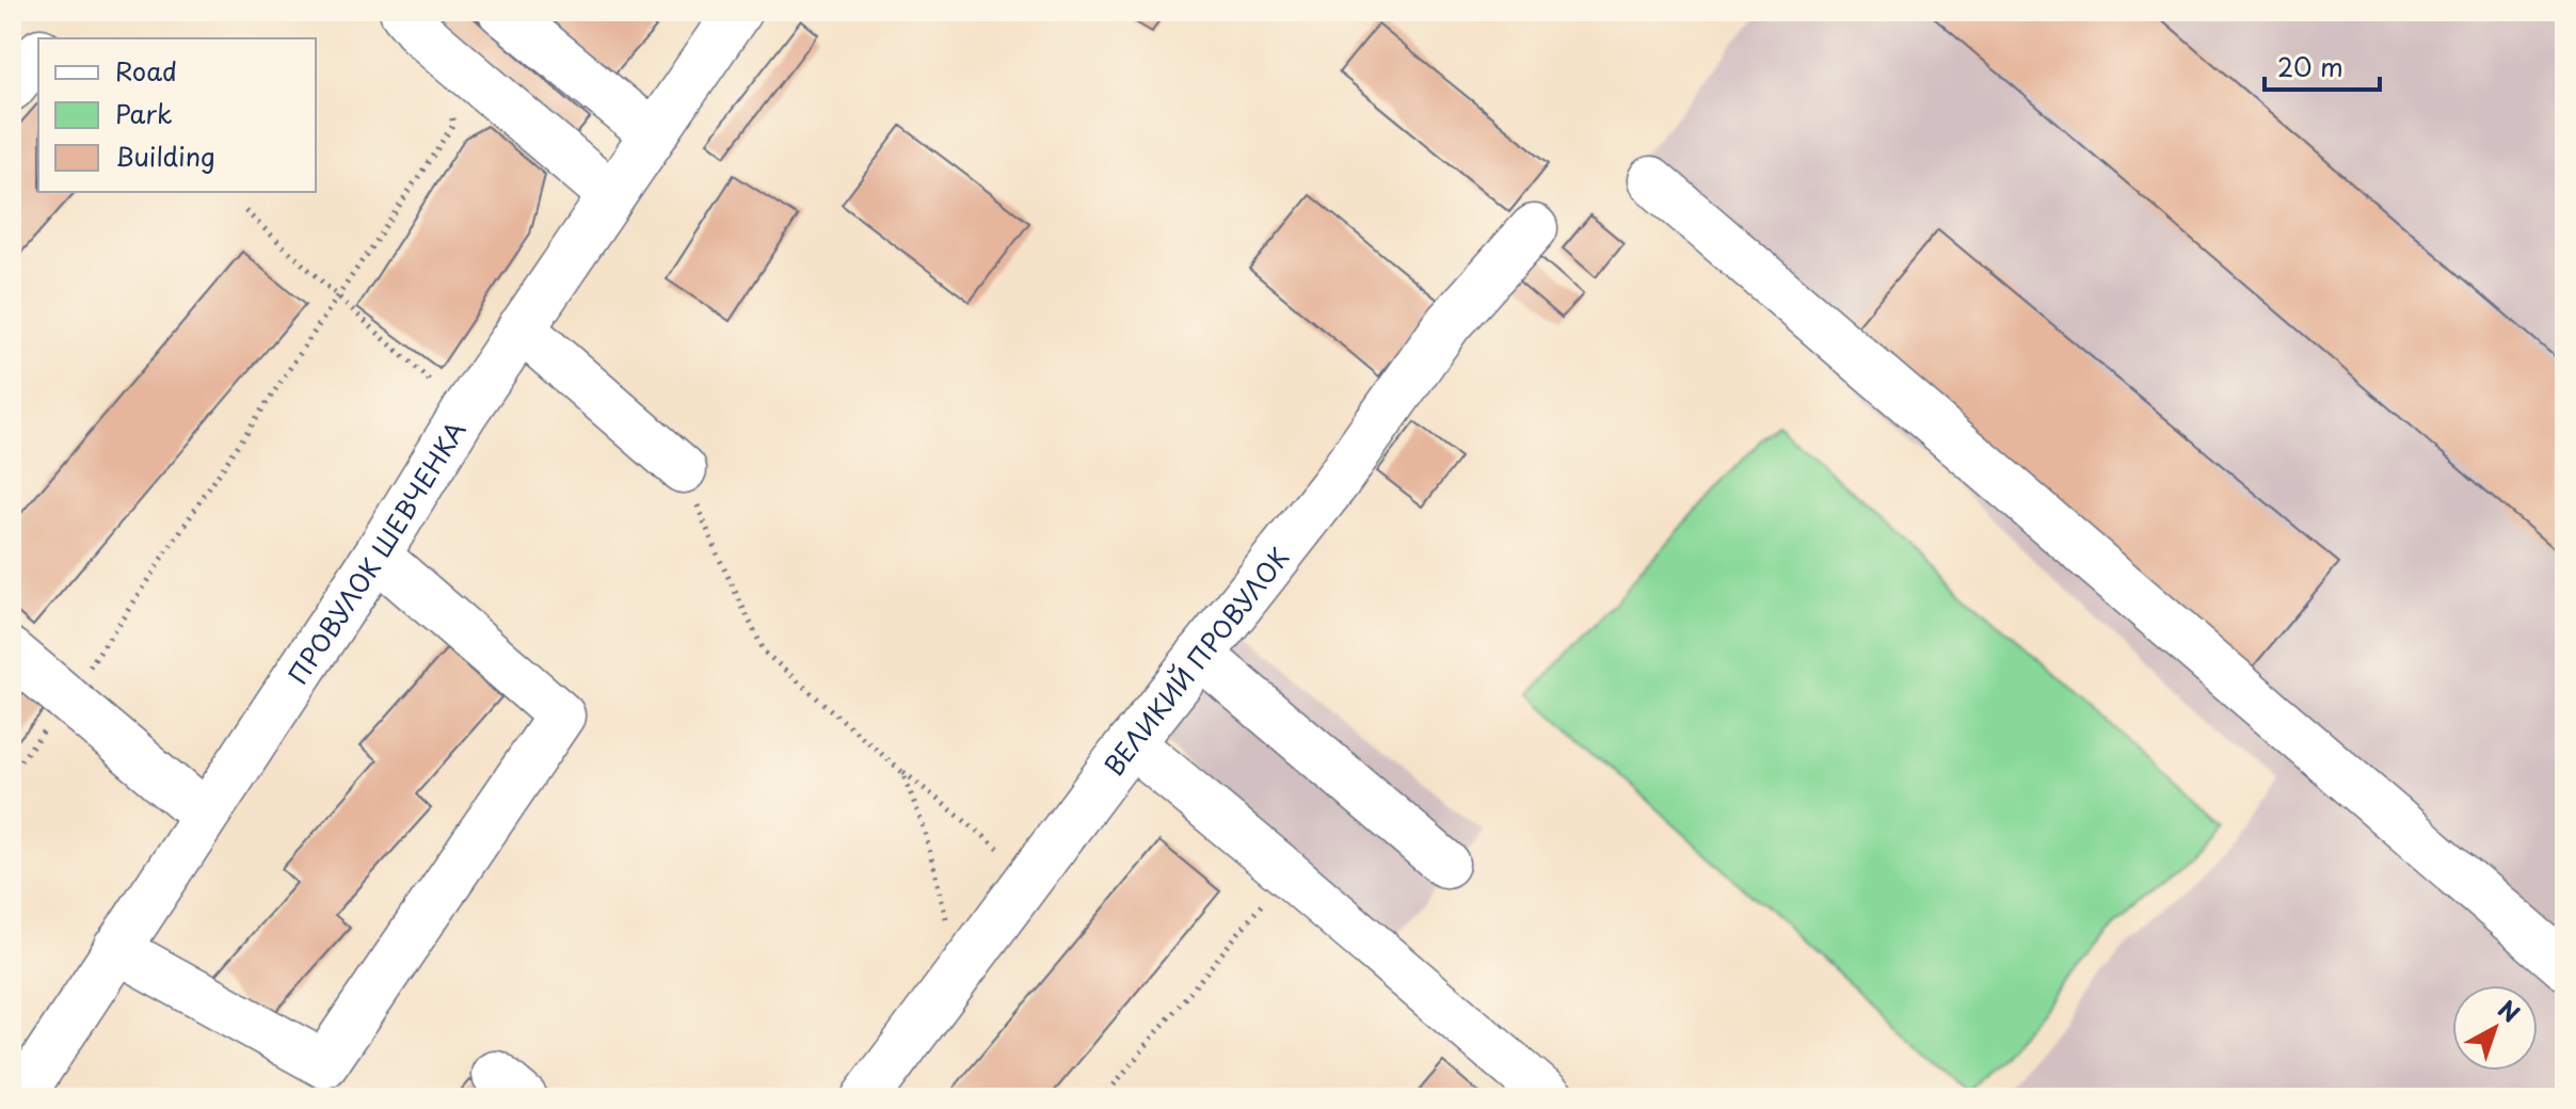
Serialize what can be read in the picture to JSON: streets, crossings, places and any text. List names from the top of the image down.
{
  "streets": {
    "street": ["ПРОВУЛОК ШЕВЧЕНКА", "ВЕЛИКИЙ ПРОВУЛОК"]
  },
  "legend": ["Road", "Park", "Building"],
  "scale_bar": "20 m",
  "north": "top right"
}
